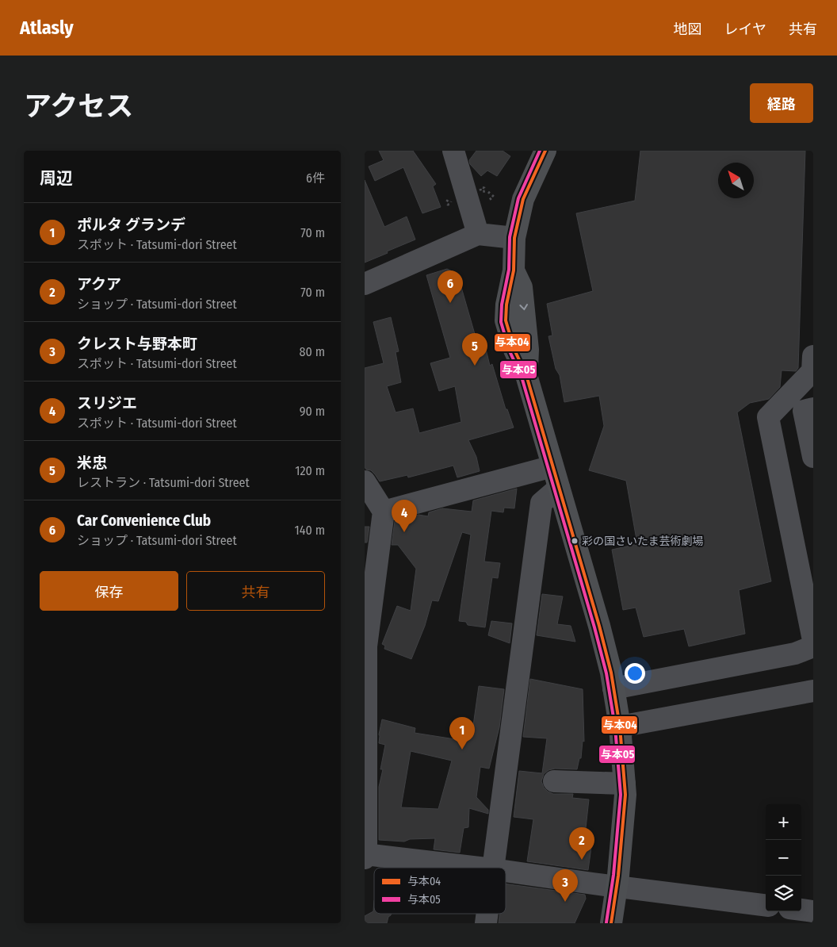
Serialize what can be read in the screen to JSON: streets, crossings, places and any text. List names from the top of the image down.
{
  "places": ["彩の国さいたま芸術劇場"],
  "lines": ["transit line 与本04", "transit line 与本05"],
  "legend": ["与本04", "与本05"],
  "north": "top left",
  "page": {
    "header": "Atlasly",
    "nav": ["地図", "レイヤ", "共有"],
    "title": "アクセス",
    "buttons": [
      "経路",
      ["保存", "共有"]
    ],
    "heading": ["周辺", "6件"],
    "list": [
      {
        "mark": "1",
        "name": "ポルタ グランデ",
        "note": "スポット · Tatsumi-dori Street",
        "value": "70 m"
      },
      {
        "mark": "2",
        "name": "アクア",
        "note": "ショップ · Tatsumi-dori Street",
        "value": "70 m"
      },
      {
        "mark": "3",
        "name": "クレスト与野本町",
        "note": "スポット · Tatsumi-dori Street",
        "value": "80 m"
      },
      {
        "mark": "4",
        "name": "スリジエ",
        "note": "スポット · Tatsumi-dori Street",
        "value": "90 m"
      },
      {
        "mark": "5",
        "name": "米忠",
        "note": "レストラン · Tatsumi-dori Street",
        "value": "120 m"
      },
      {
        "mark": "6",
        "name": "Car Convenience Club",
        "note": "ショップ · Tatsumi-dori Street",
        "value": "140 m"
      }
    ],
    "pins": [
      "6",
      "5",
      "4",
      "1",
      "2",
      "3"
    ],
    "map_buttons": ["+", "−"]
  }
}
